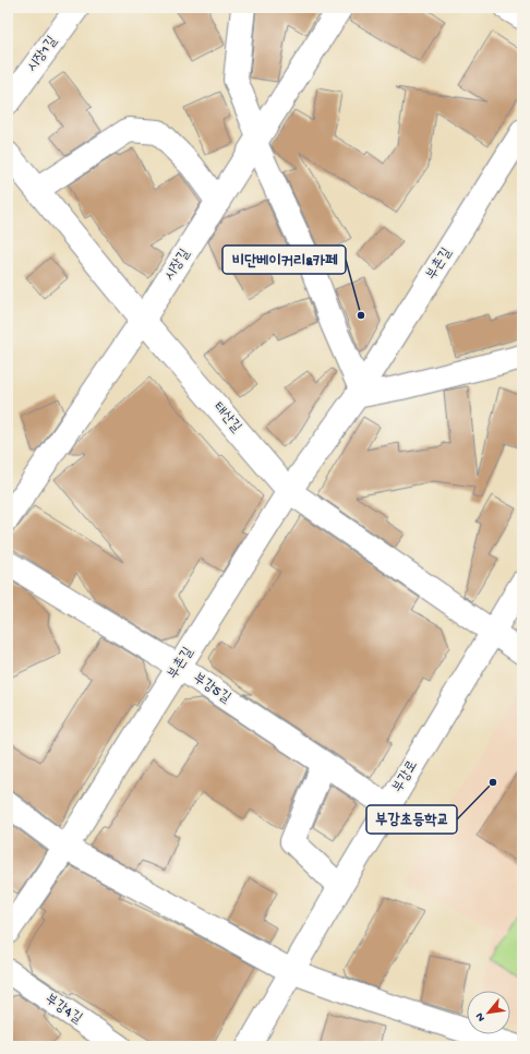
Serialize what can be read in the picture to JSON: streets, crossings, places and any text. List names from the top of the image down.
{
  "streets": {
    "street": [
      "시장1길",
      "부촌길",
      "시장길",
      "태산길",
      "부강5길",
      "부강로",
      "부강4길"
    ]
  },
  "crossings": [
    ["부촌길", "태산길"],
    ["부촌길", "부강5길"],
    ["시장길", "태산길"],
    ["태산길", "부강로"],
    ["부강5길", "부강로"]
  ],
  "places": ["비단베이커리&카페", "부강초등학교"],
  "north": "bottom left"
}
